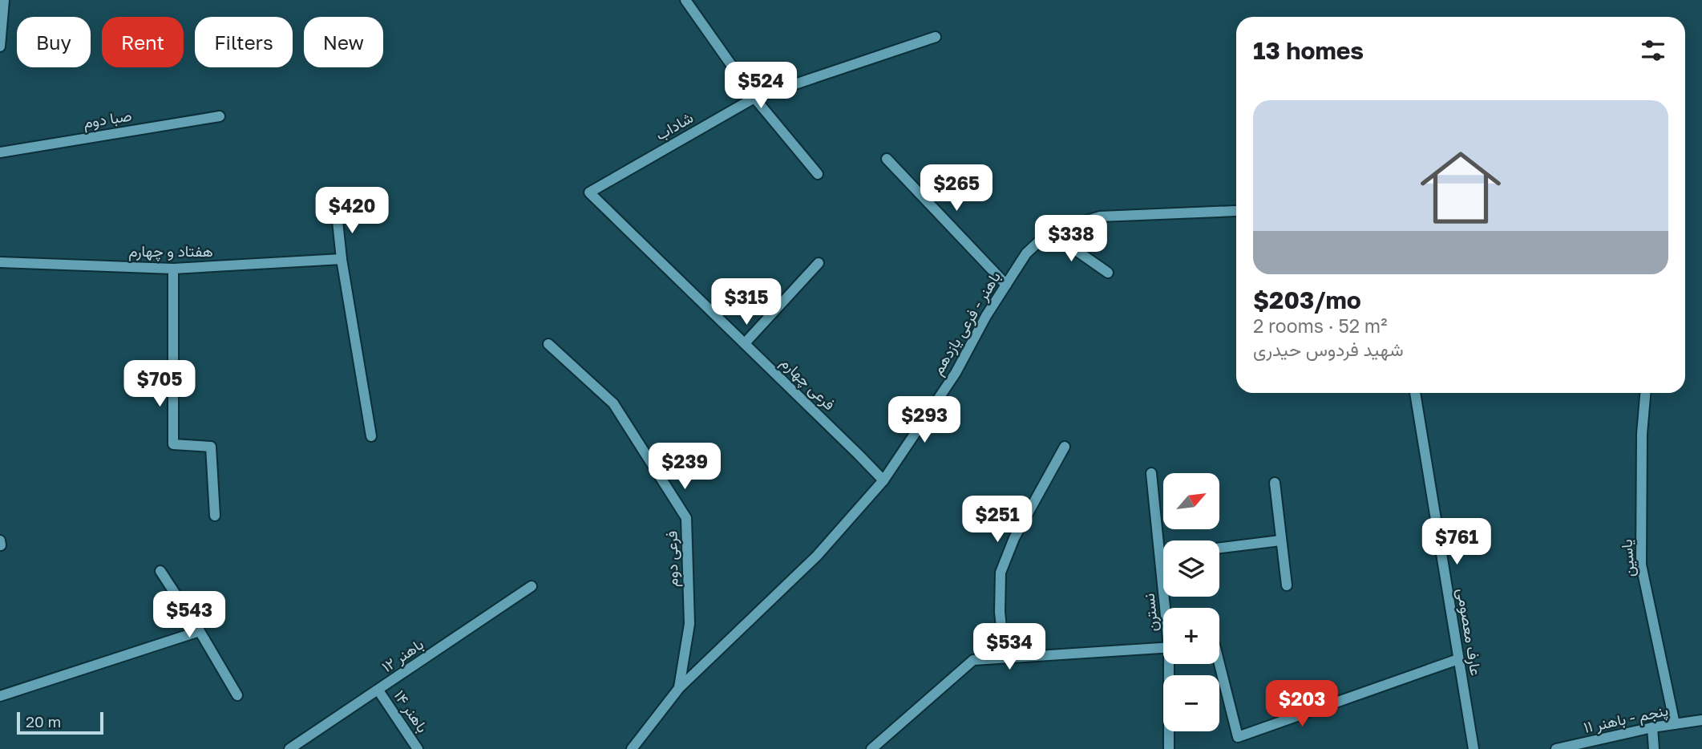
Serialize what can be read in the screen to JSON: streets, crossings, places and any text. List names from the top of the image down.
{
  "streets": {
    "street": [
      "صبا دوم",
      "شاداب",
      "هفتاد و چهارم",
      "باهنر - فرعی یازدهم",
      "فرعی چهارم",
      "یاسین",
      "فرعی دوم",
      "نسترن",
      "عارف معصومی",
      "باهنر ۱۲",
      "باهنر ۱۴",
      "پنجم - باهنر ۱۱"
    ]
  },
  "crossings": [
    ["شاداب", "فرعی چهارم"],
    ["باهنر - فرعی یازدهم", "فرعی چهارم"],
    ["باهنر - فرعی یازدهم", "فرعی دوم"],
    ["یاسین", "پنجم - باهنر ۱۱"],
    ["باهنر ۱۲", "باهنر ۱۴"]
  ],
  "scale_bar": "20 m",
  "north": "top right",
  "page": {
    "chip": [
      "Buy",
      "Rent",
      "Filters",
      "New"
    ],
    "heading": "13 homes",
    "price": [
      "$524",
      "$265",
      "$420",
      "$338",
      "$315",
      "$705",
      "$293",
      "$239",
      "$251",
      "$761",
      "$543",
      "$534",
      "$203"
    ],
    "list": [
      {
        "name": "$203/mo",
        "note": "2 rooms · 52 m² · شهید فردوس حیدری"
      }
    ],
    "map_buttons": ["+", "−"],
    "scale": "20 m"
  }
}
